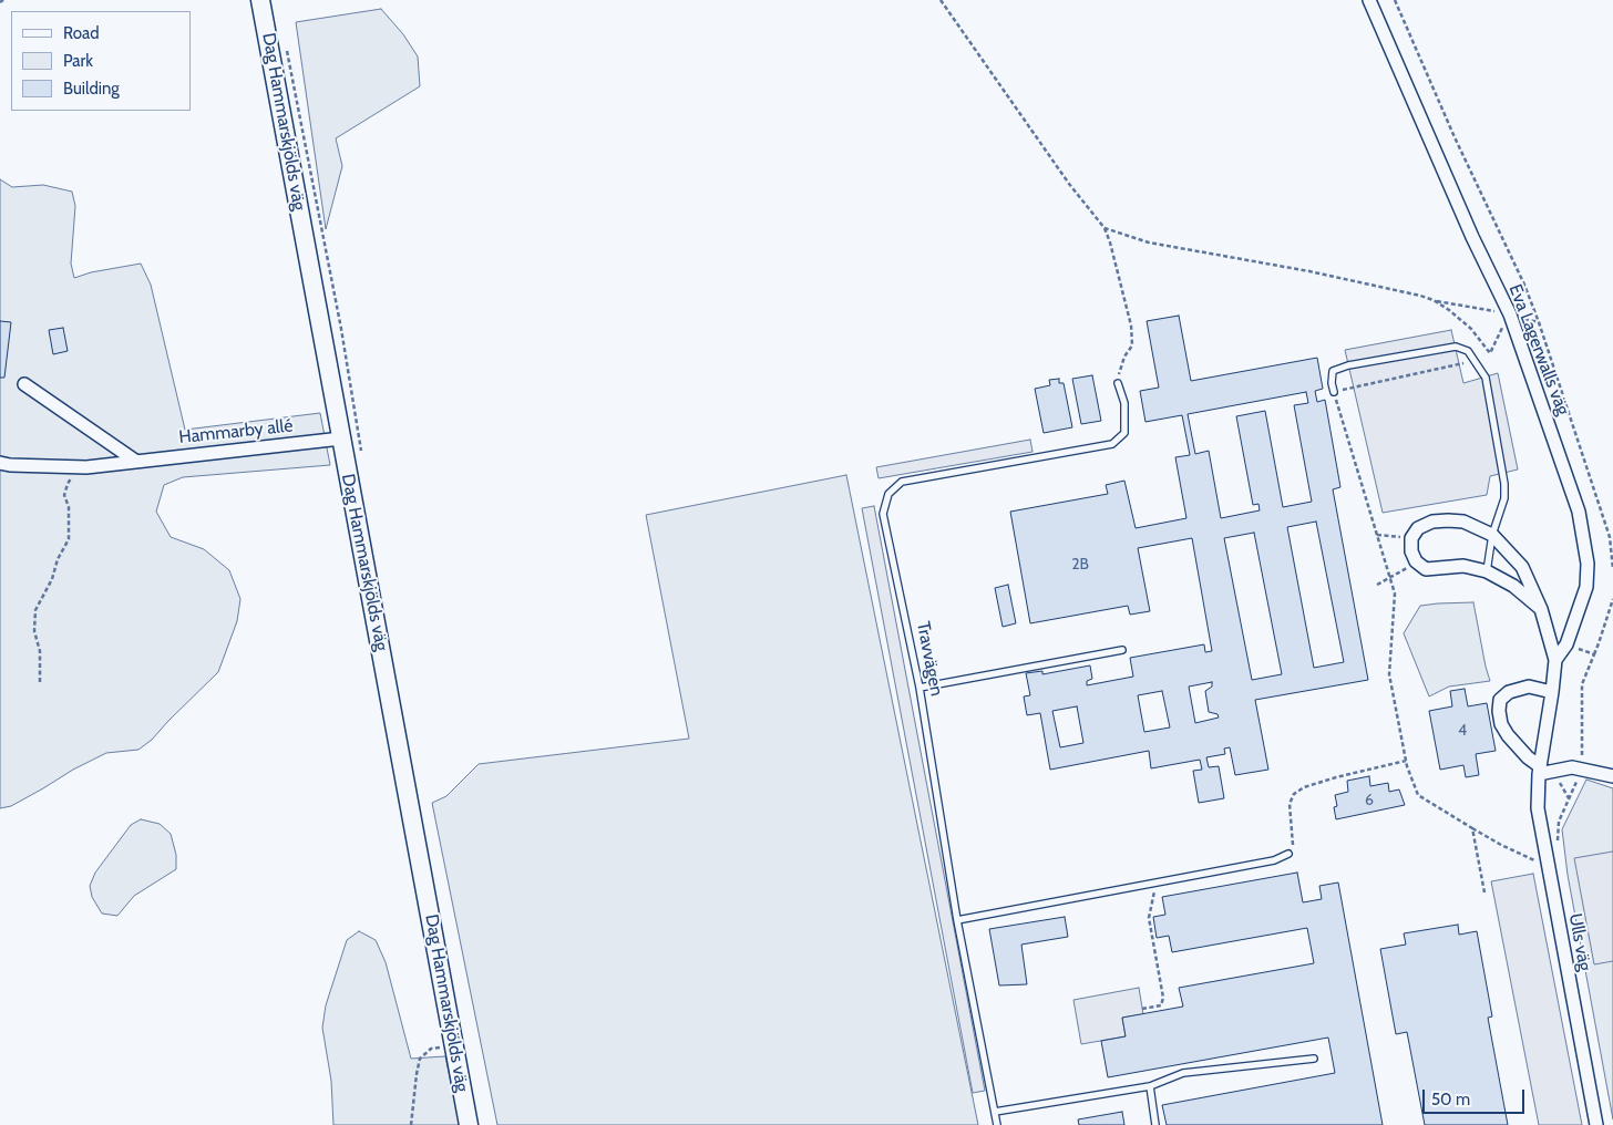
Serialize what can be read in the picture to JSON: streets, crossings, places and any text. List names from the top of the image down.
{
  "streets": {
    "main road": ["Dag Hammarskjölds väg"],
    "street": ["Eva Lagerwalls väg", "Hammarby allé", "Ulls väg"],
    "lane": ["Travvägen"]
  },
  "crossings": [
    ["Dag Hammarskjölds väg", "Hammarby allé"],
    ["Eva Lagerwalls väg", "Ulls väg"]
  ],
  "house_numbers": ["2B", "4", "6"],
  "legend": ["Road", "Park", "Building"],
  "scale_bar": "50 m"
}
